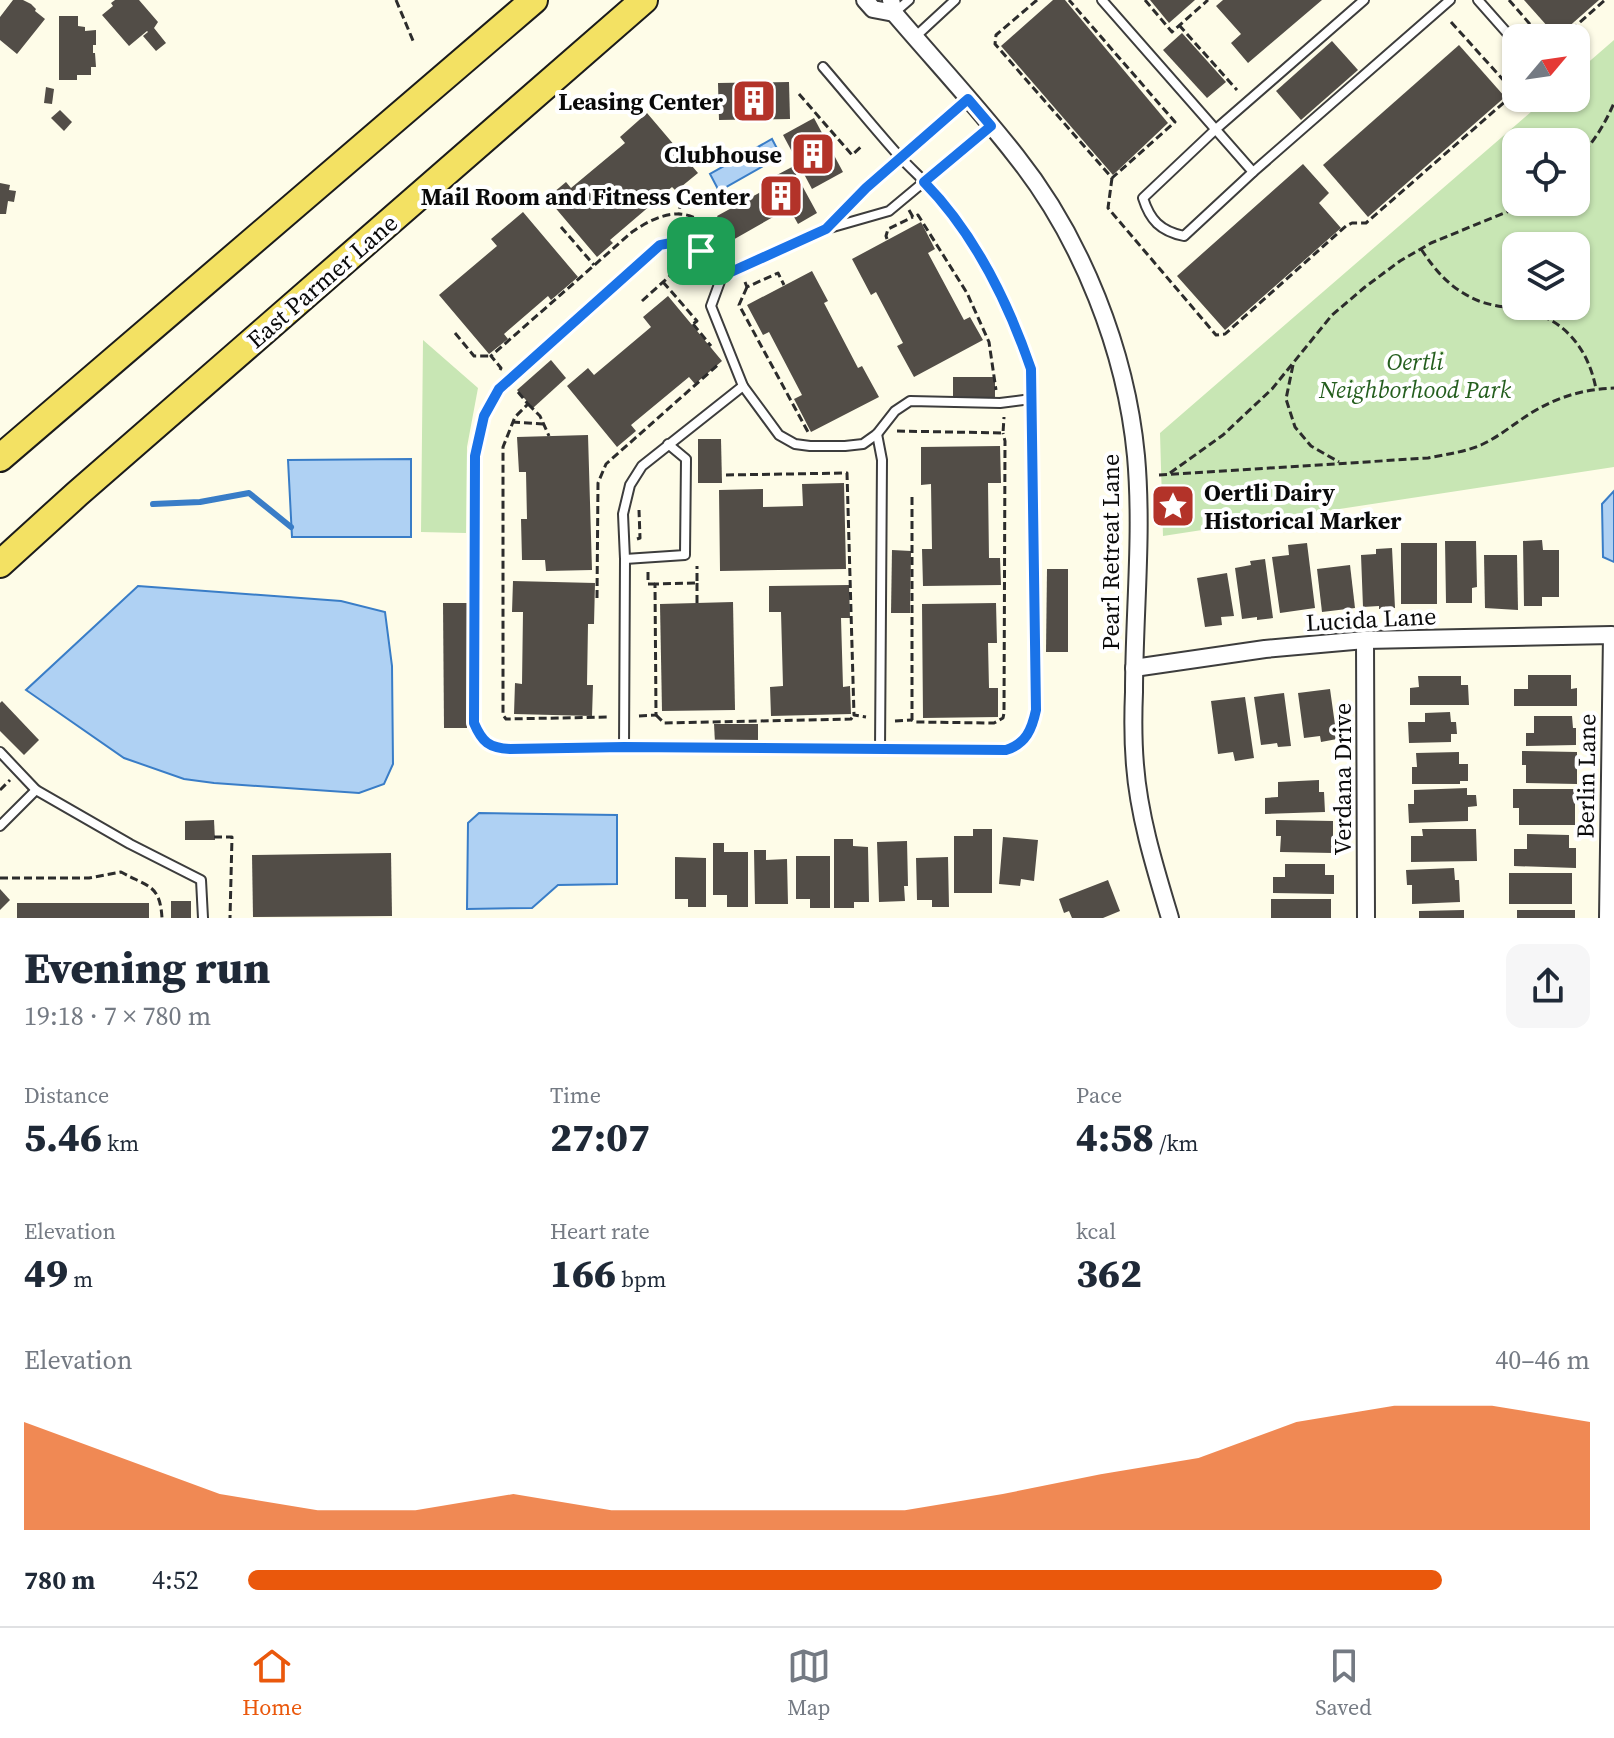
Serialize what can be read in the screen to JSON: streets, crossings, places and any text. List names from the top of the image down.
{
  "streets": {
    "main road": ["East Parmer Lane"],
    "street": [
      "Pearl Retreat Lane",
      "Lucida Lane",
      "Berlin Lane",
      "Verdana Drive"
    ]
  },
  "crossings": [
    ["Pearl Retreat Lane", "Lucida Lane"],
    ["Lucida Lane", "Berlin Lane"],
    ["Lucida Lane", "Verdana Drive"]
  ],
  "parks": ["Oertli Neighborhood Park"],
  "places": {
    "building": ["Leasing Center", "Clubhouse", "Mail Room and Fitness Center"],
    "place": ["Oertli Dairy Historical Marker"]
  },
  "north": "top right",
  "page": {
    "heading": ["Evening run", "19:18 · 7 × 780 m"],
    "stats": [
      ["Distance", "5.46 km"],
      ["Time", "27:07"],
      ["Pace", "4:58 /km"],
      ["Elevation", "49 m"],
      ["Heart rate", "166 bpm"],
      ["kcal", "362"]
    ],
    "chart": ["Elevation", "40–46 m"],
    "list": [
      {
        "name": "780 m",
        "note": "4:52"
      }
    ],
    "tabs": ["Home", "Map", "Saved"]
  }
}
